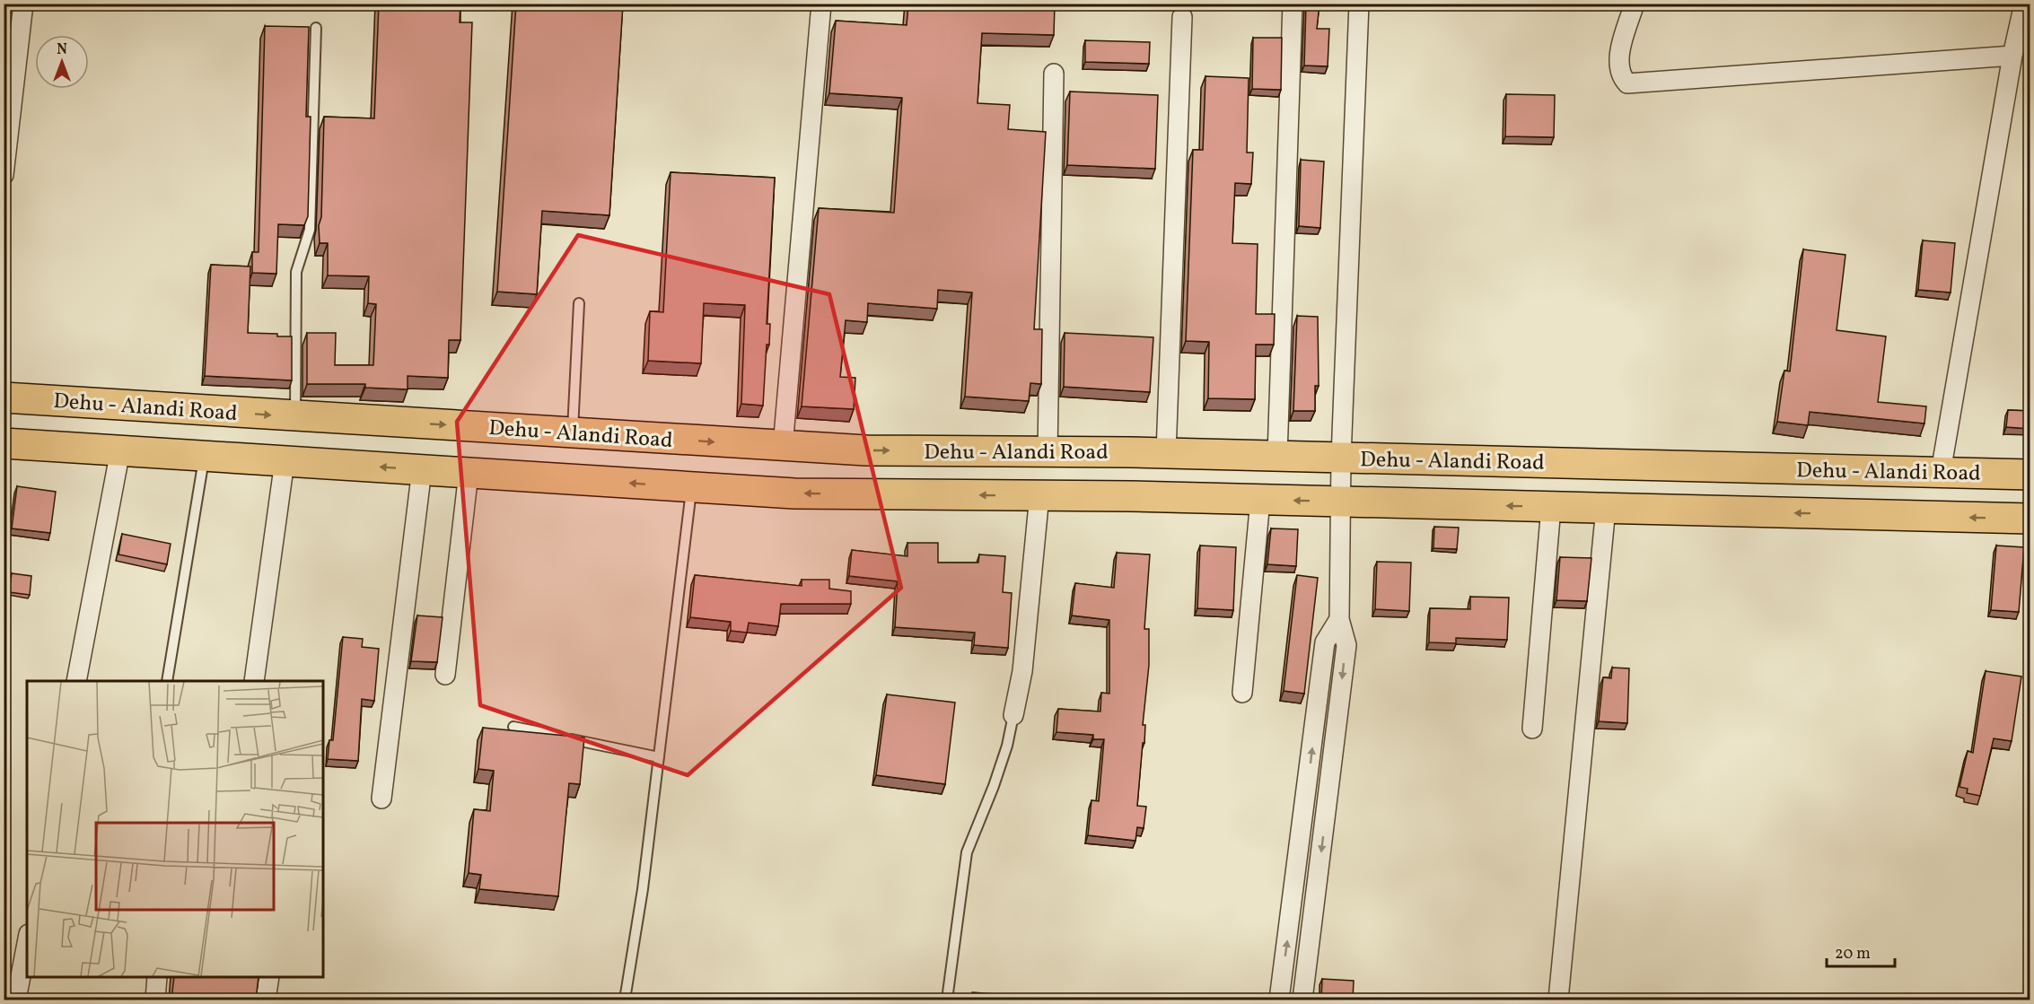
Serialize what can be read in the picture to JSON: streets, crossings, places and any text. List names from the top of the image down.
{
  "streets": {
    "main road": ["Dehu - Alandi Road"]
  },
  "scale_bar": "20 m",
  "north": "top"
}
